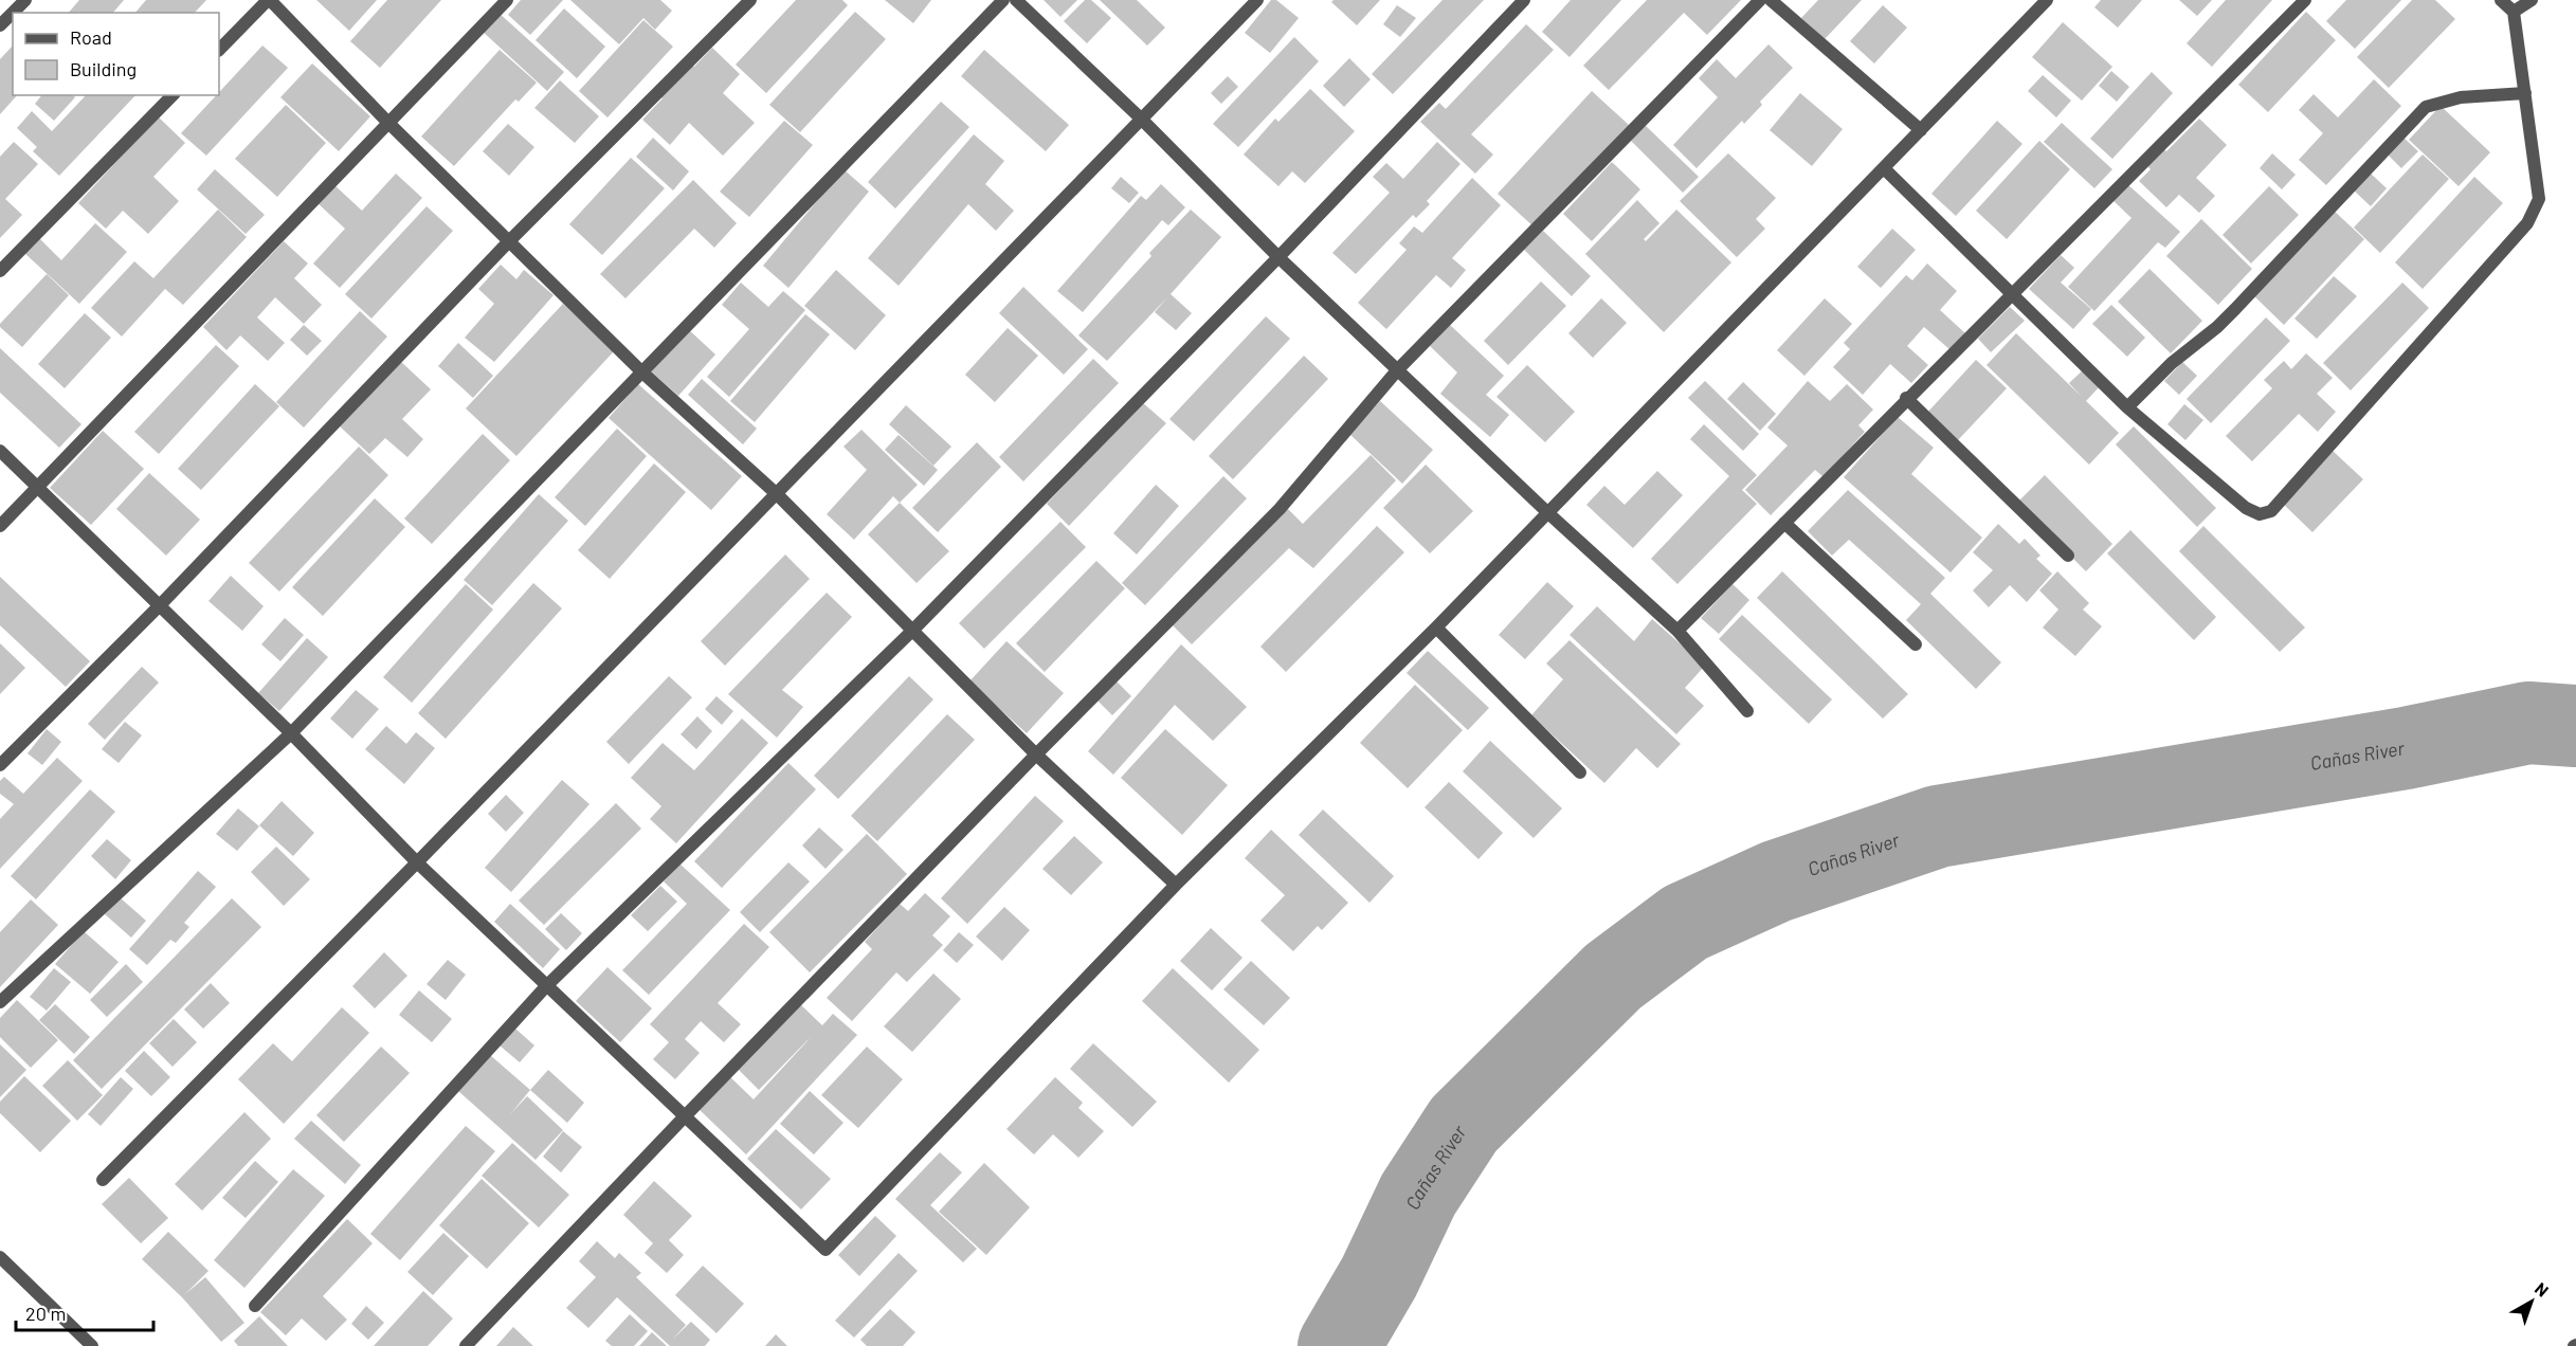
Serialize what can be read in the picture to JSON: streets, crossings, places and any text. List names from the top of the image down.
{
  "water": ["Cañas River"],
  "legend": ["Road", "Building"],
  "scale_bar": "20 m",
  "north": "top right"
}
